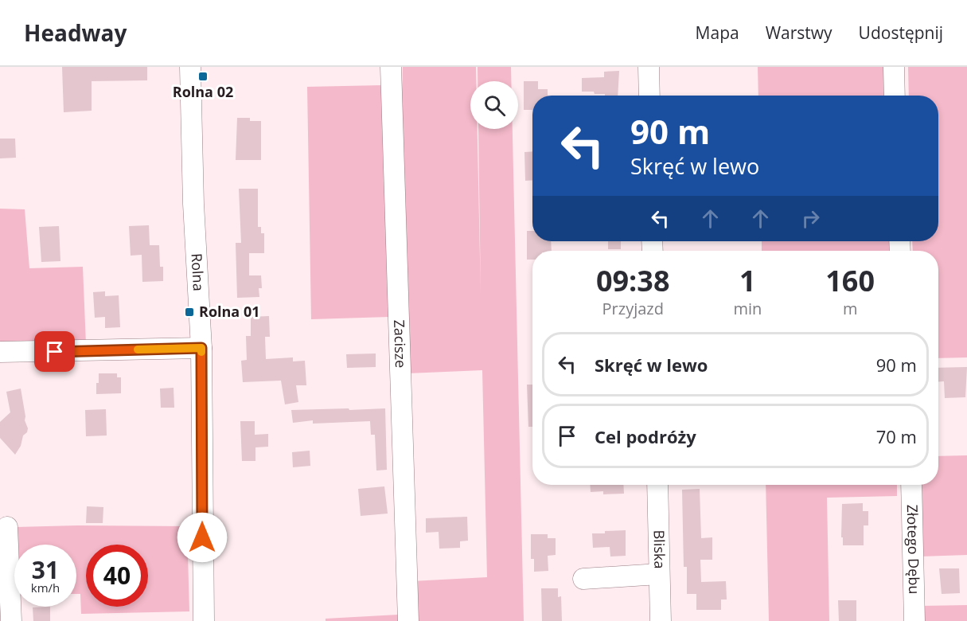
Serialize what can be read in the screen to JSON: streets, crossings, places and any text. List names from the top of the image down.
{
  "streets": {
    "street": [
      "Rolna",
      "Zacisze",
      "Bliska",
      "Złotego Dębu"
    ]
  },
  "places": {
    "transit": ["Rolna 02", "Rolna 01"]
  },
  "page": {
    "header": "Headway",
    "nav": ["Mapa", "Warstwy", "Udostępnij"],
    "turn": ["90 m", "Skręć w lewo"],
    "eta": [
      "09:38",
      "Przyjazd",
      "1",
      "min",
      "160",
      "m"
    ],
    "list": [
      {
        "name": "Skręć w lewo",
        "value": "90 m"
      },
      {
        "name": "Cel podróży",
        "value": "70 m"
      }
    ],
    "speed": "31 km/h",
    "limit": "40"
  }
}
